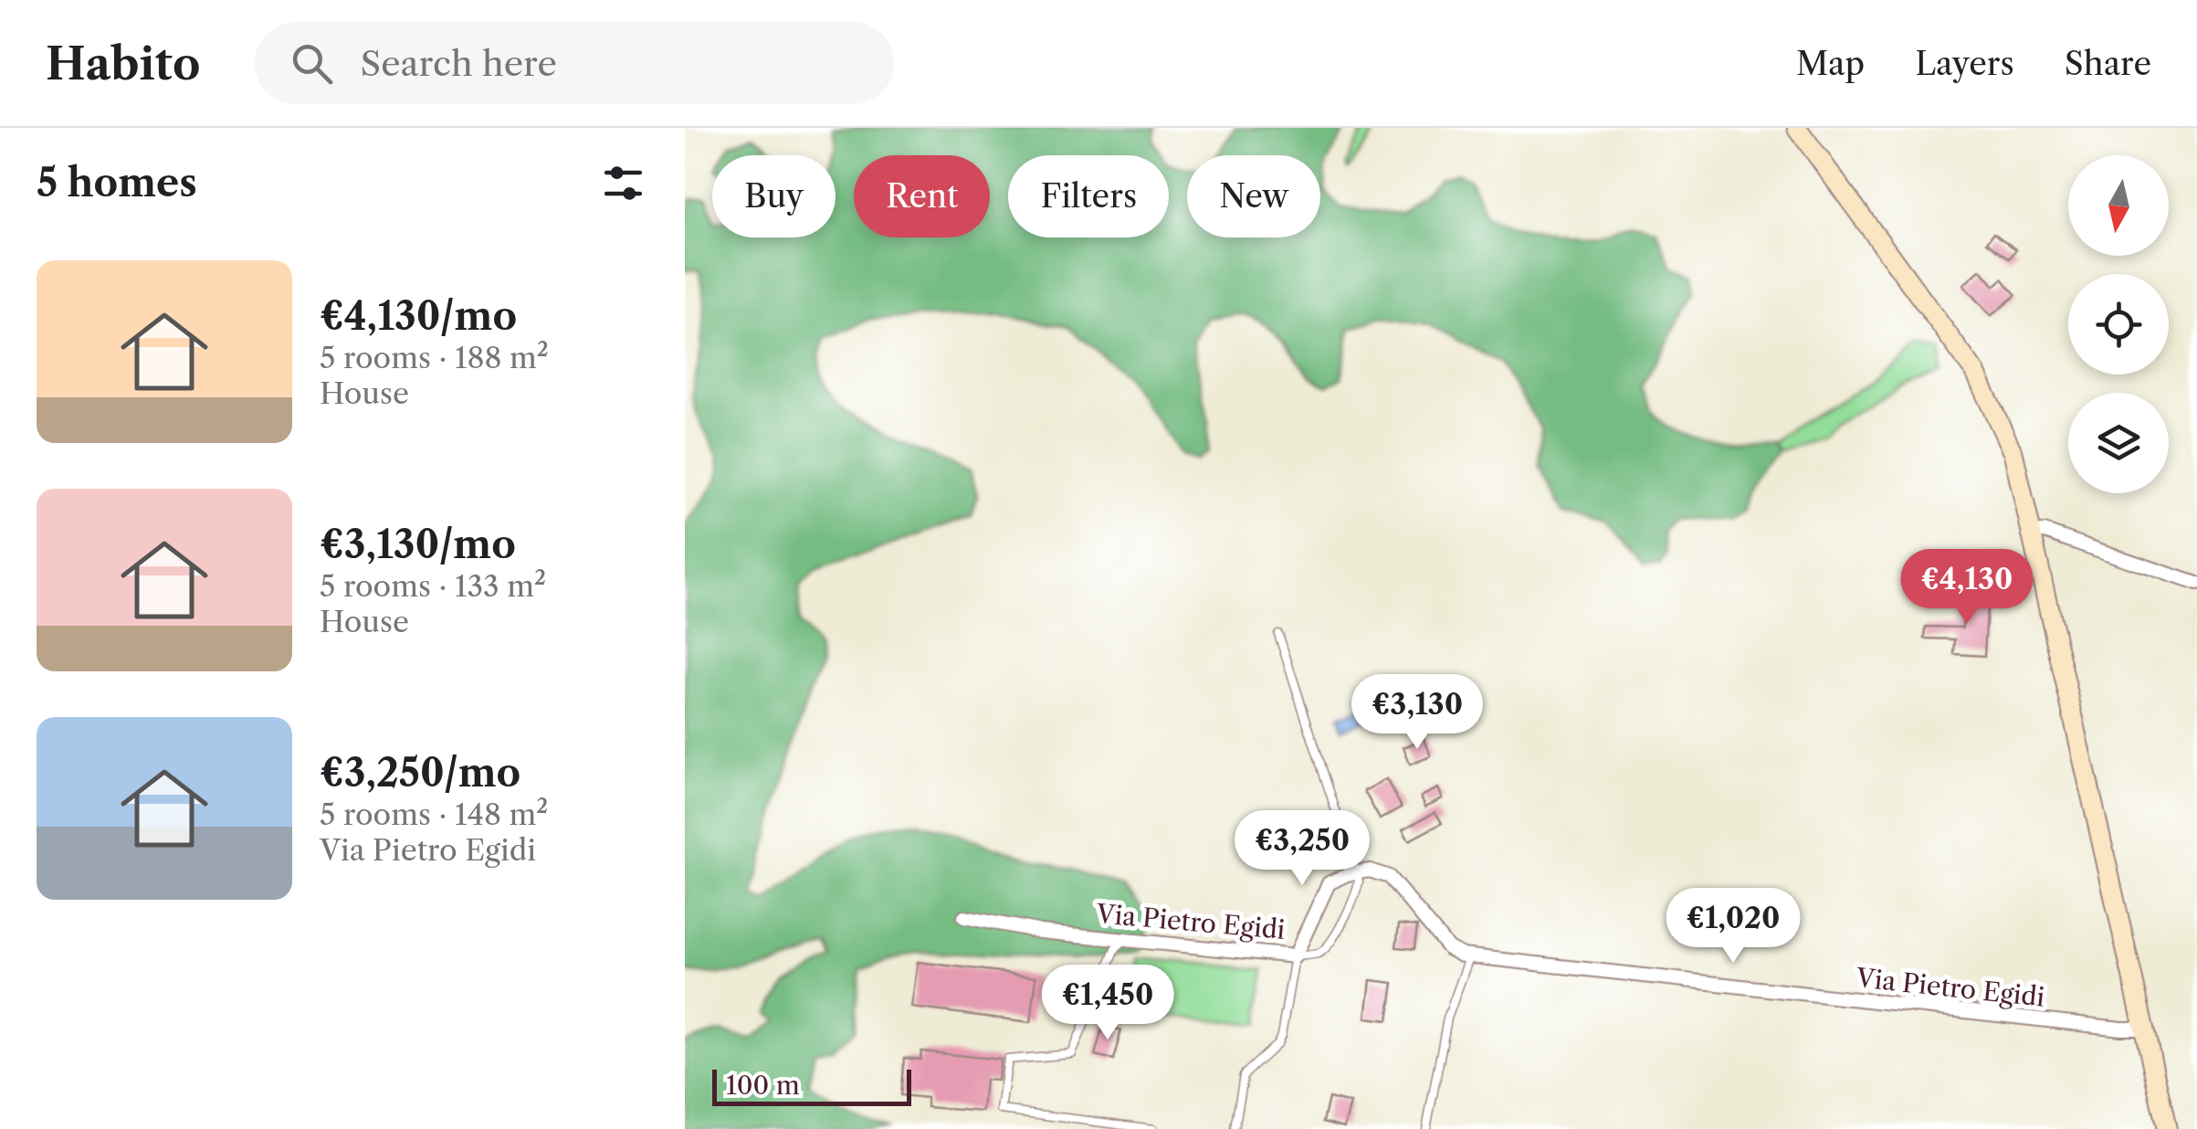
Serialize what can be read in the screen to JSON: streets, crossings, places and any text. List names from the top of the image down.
{
  "streets": {
    "street": ["Via Pietro Egidi"]
  },
  "scale_bar": "100 m",
  "north": "bottom",
  "page": {
    "header": "Habito",
    "search": "Search here",
    "nav": ["Map", "Layers", "Share"],
    "heading": "5 homes",
    "chip": [
      "Buy",
      "Rent",
      "Filters",
      "New"
    ],
    "list": [
      {
        "name": "€4,130/mo",
        "note": "5 rooms · 188 m² · House"
      },
      {
        "name": "€3,130/mo",
        "note": "5 rooms · 133 m² · House"
      },
      {
        "name": "€3,250/mo",
        "note": "5 rooms · 148 m² · Via Pietro Egidi"
      }
    ],
    "price": [
      "€4,130",
      "€3,130",
      "€3,250",
      "€1,020",
      "€1,450"
    ],
    "scale": "100 m"
  }
}
